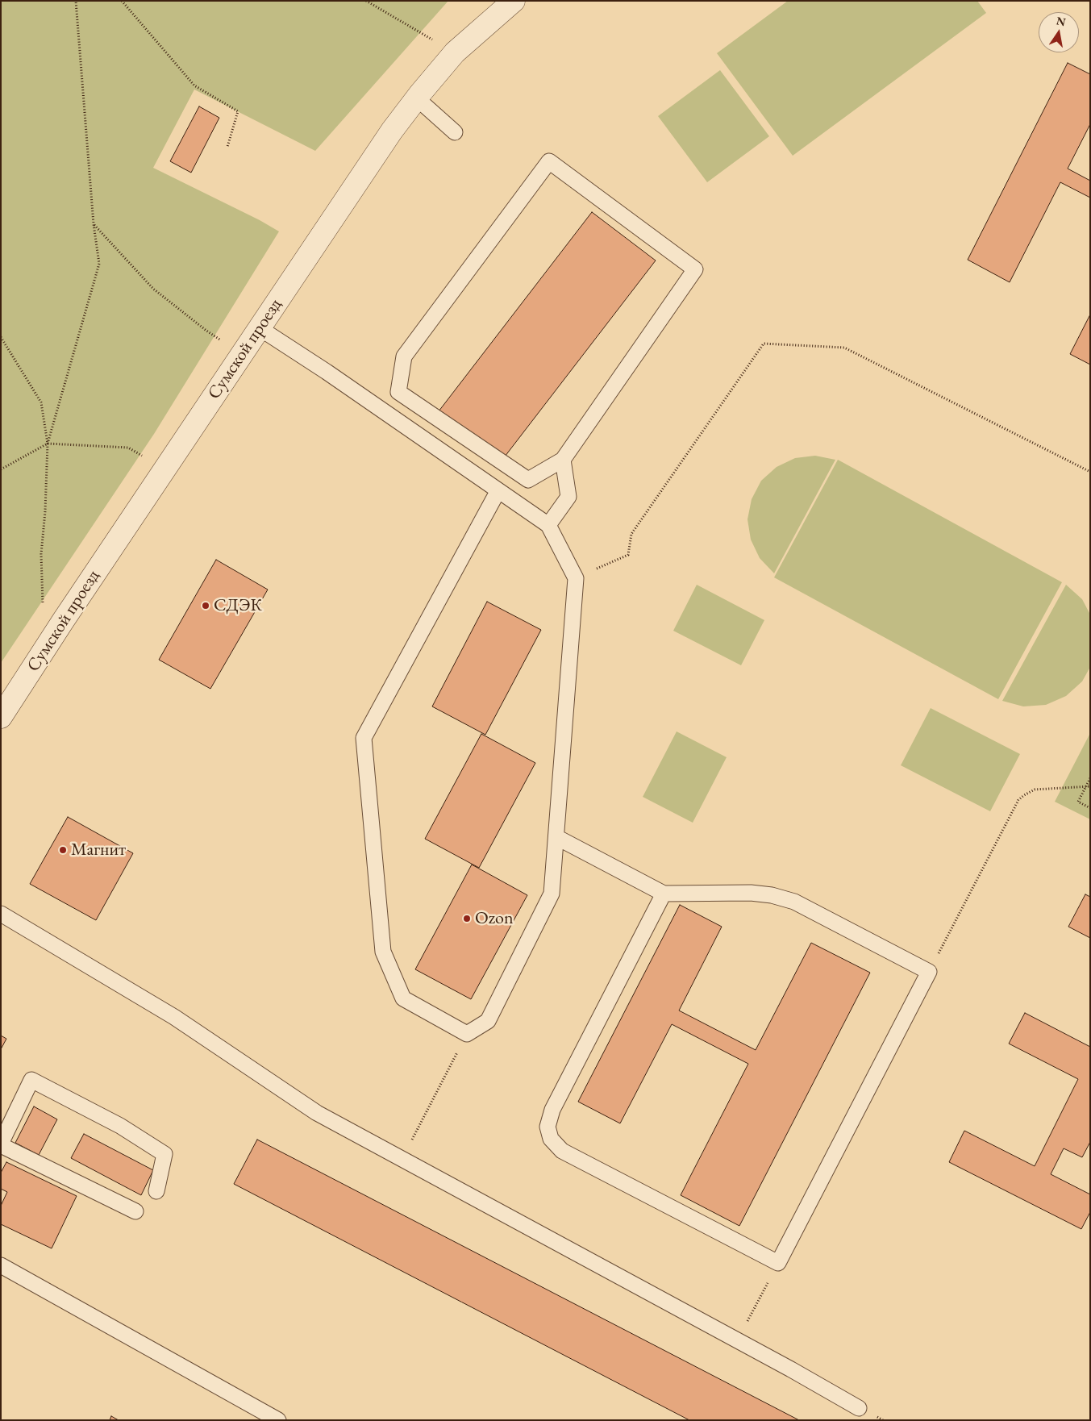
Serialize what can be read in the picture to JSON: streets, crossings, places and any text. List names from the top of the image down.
{
  "streets": {
    "street": ["Сумской проезд"]
  },
  "places": ["СДЭК", "Магнит", "Ozon"],
  "north": "top"
}
